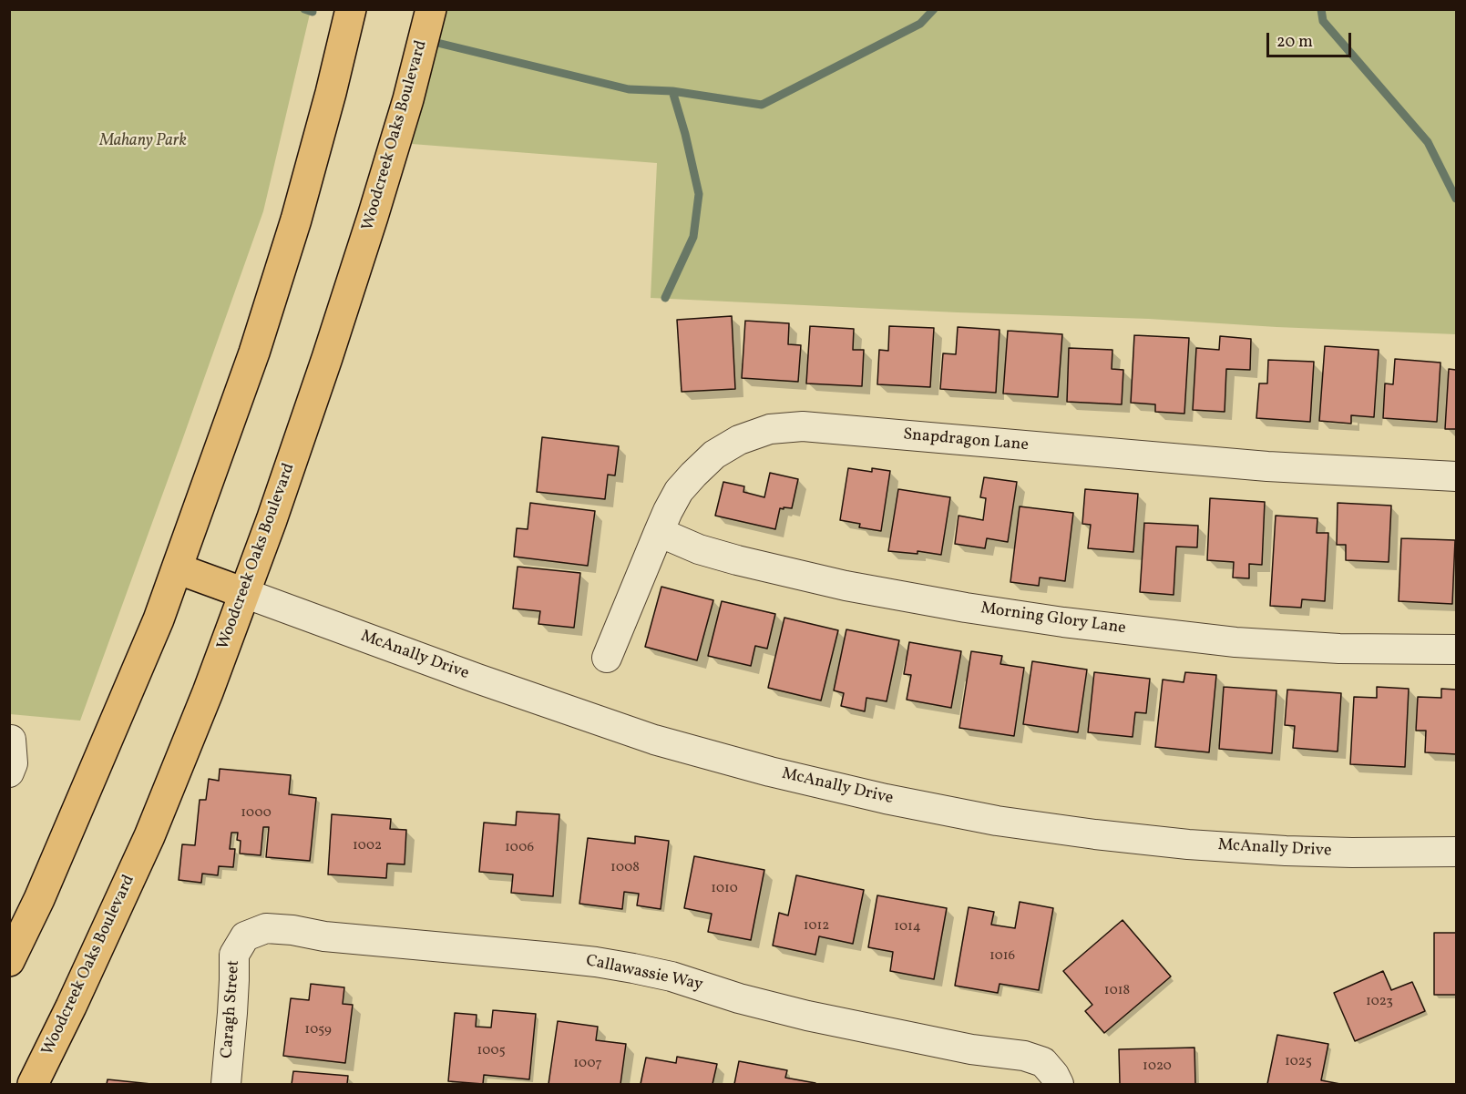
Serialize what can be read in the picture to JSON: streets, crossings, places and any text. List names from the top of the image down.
{
  "streets": {
    "main road": ["Woodcreek Oaks Boulevard"],
    "street": [
      "Snapdragon Lane",
      "Morning Glory Lane",
      "McAnally Drive",
      "Callawassie Way",
      "Caragh Street"
    ]
  },
  "crossings": [
    ["Woodcreek Oaks Boulevard", "McAnally Drive"],
    ["Snapdragon Lane", "Morning Glory Lane"],
    ["Callawassie Way", "Caragh Street"]
  ],
  "parks": ["Mahany Park"],
  "house_numbers": [
    "1000",
    "1002",
    "1006",
    "1008",
    "1010",
    "1012",
    "1014",
    "1016",
    "1018",
    "1023",
    "1059",
    "1005",
    "1025",
    "1007",
    "1020"
  ],
  "scale_bar": "20 m"
}
